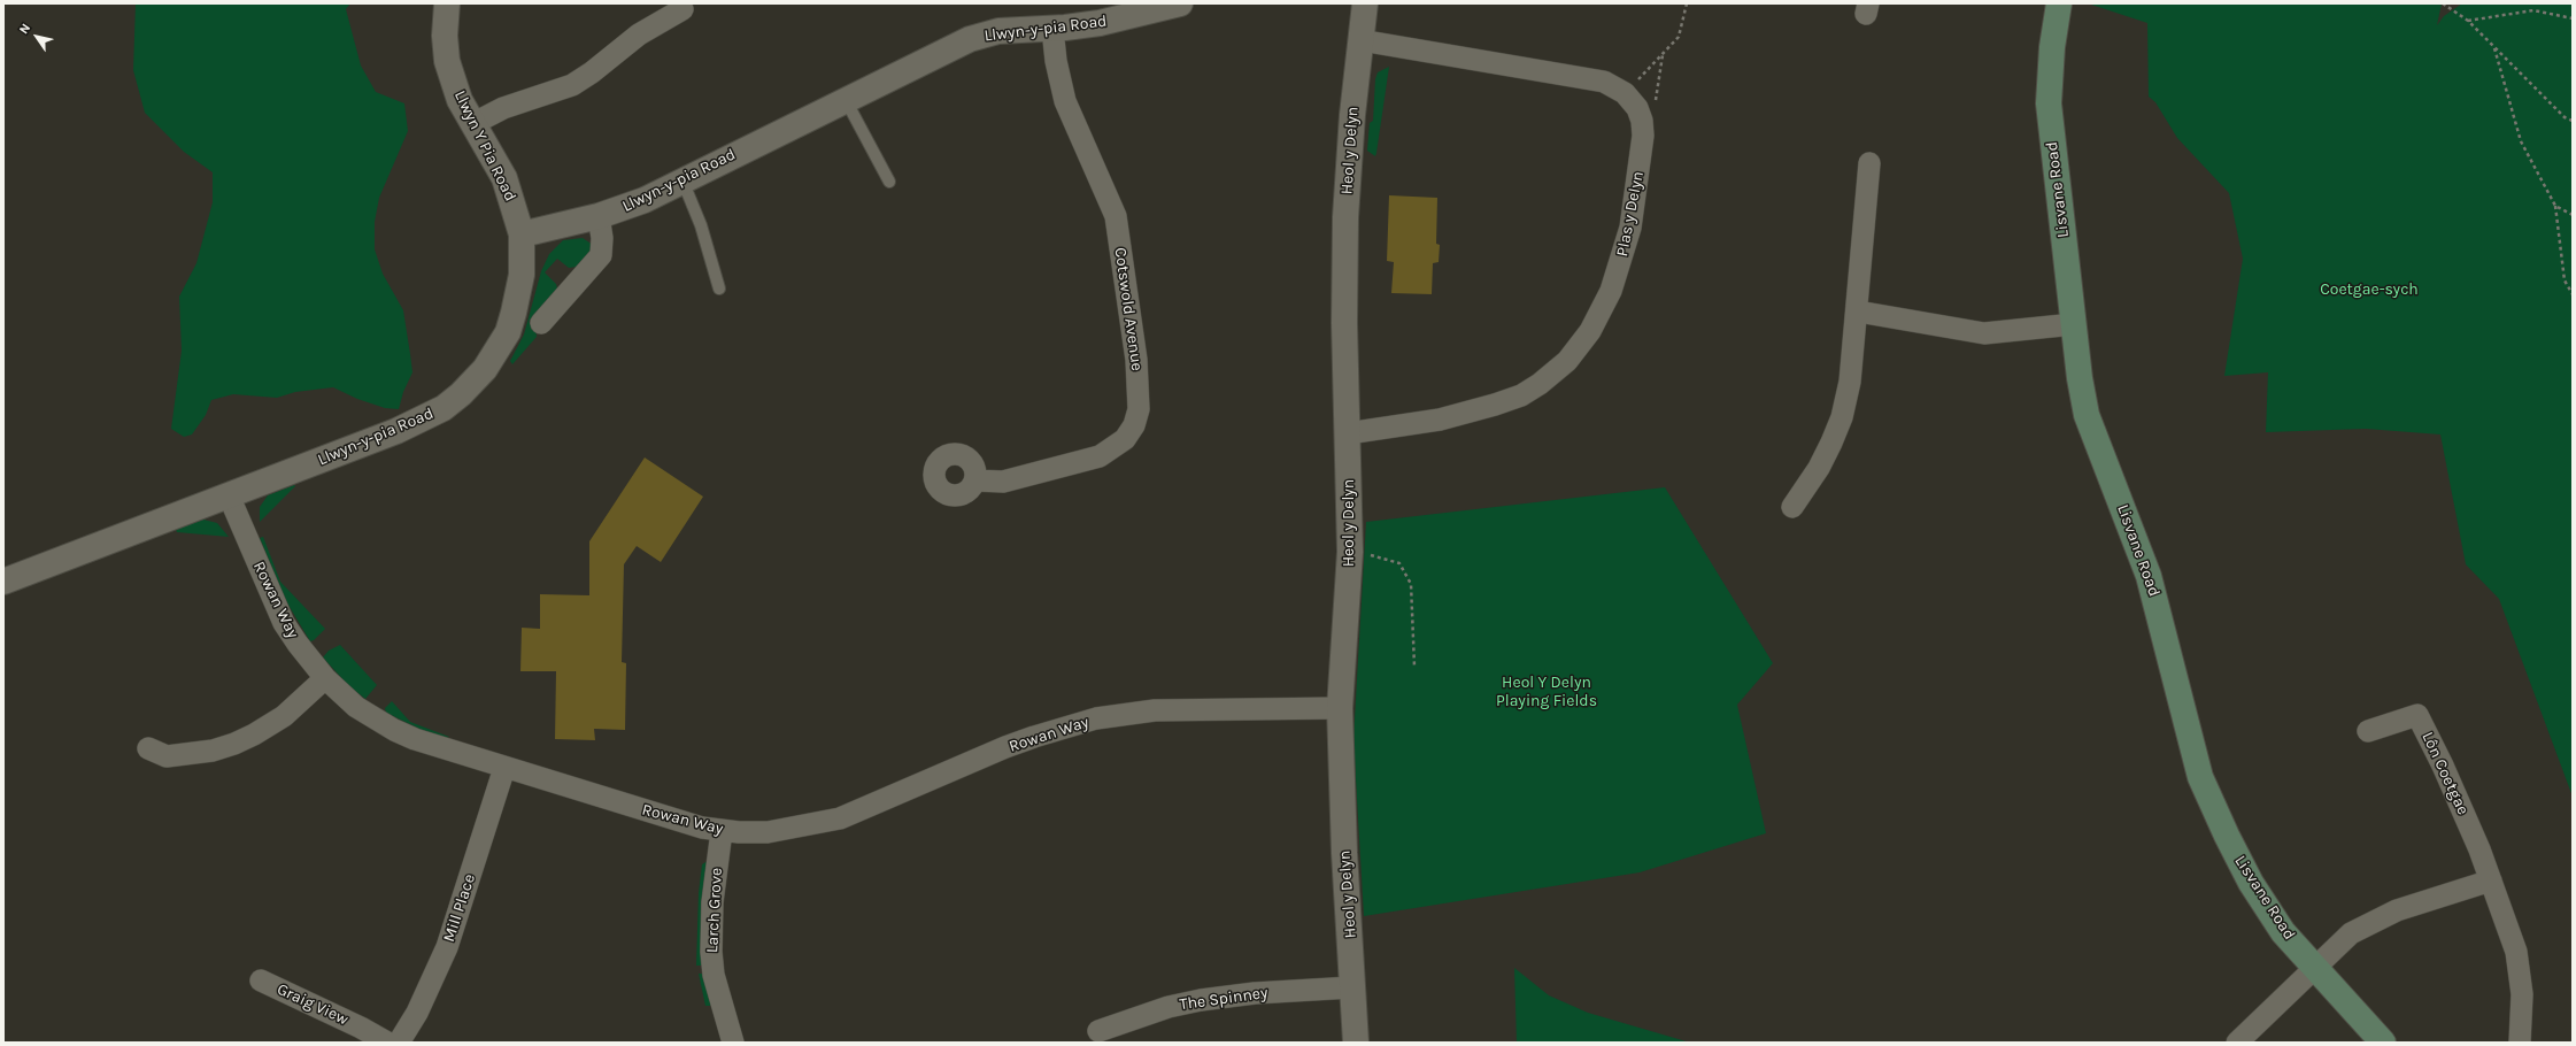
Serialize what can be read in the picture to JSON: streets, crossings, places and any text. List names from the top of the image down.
{
  "streets": {
    "main road": ["Lisvane Road"],
    "street": [
      "Llwyn-y-pia Road",
      "Llwyn Y Pia Road",
      "Heol y Delyn",
      "Plas y Delyn",
      "Cotswold Avenue",
      "Rowan Way",
      "Lôn Coetgae",
      "Mill Place",
      "Larch Grove",
      "The Spinney",
      "Graig View"
    ]
  },
  "crossings": [
    ["Llwyn-y-pia Road", "Llwyn Y Pia Road"],
    ["Llwyn-y-pia Road", "Cotswold Avenue"],
    ["Llwyn-y-pia Road", "Rowan Way"],
    ["Heol y Delyn", "Plas y Delyn"],
    ["Heol y Delyn", "Rowan Way"],
    ["Heol y Delyn", "The Spinney"],
    ["Rowan Way", "Mill Place"],
    ["Rowan Way", "Larch Grove"]
  ],
  "parks": ["Coetgae-sych", "Heol Y Delyn Playing Fields"],
  "north": "top left"
}
